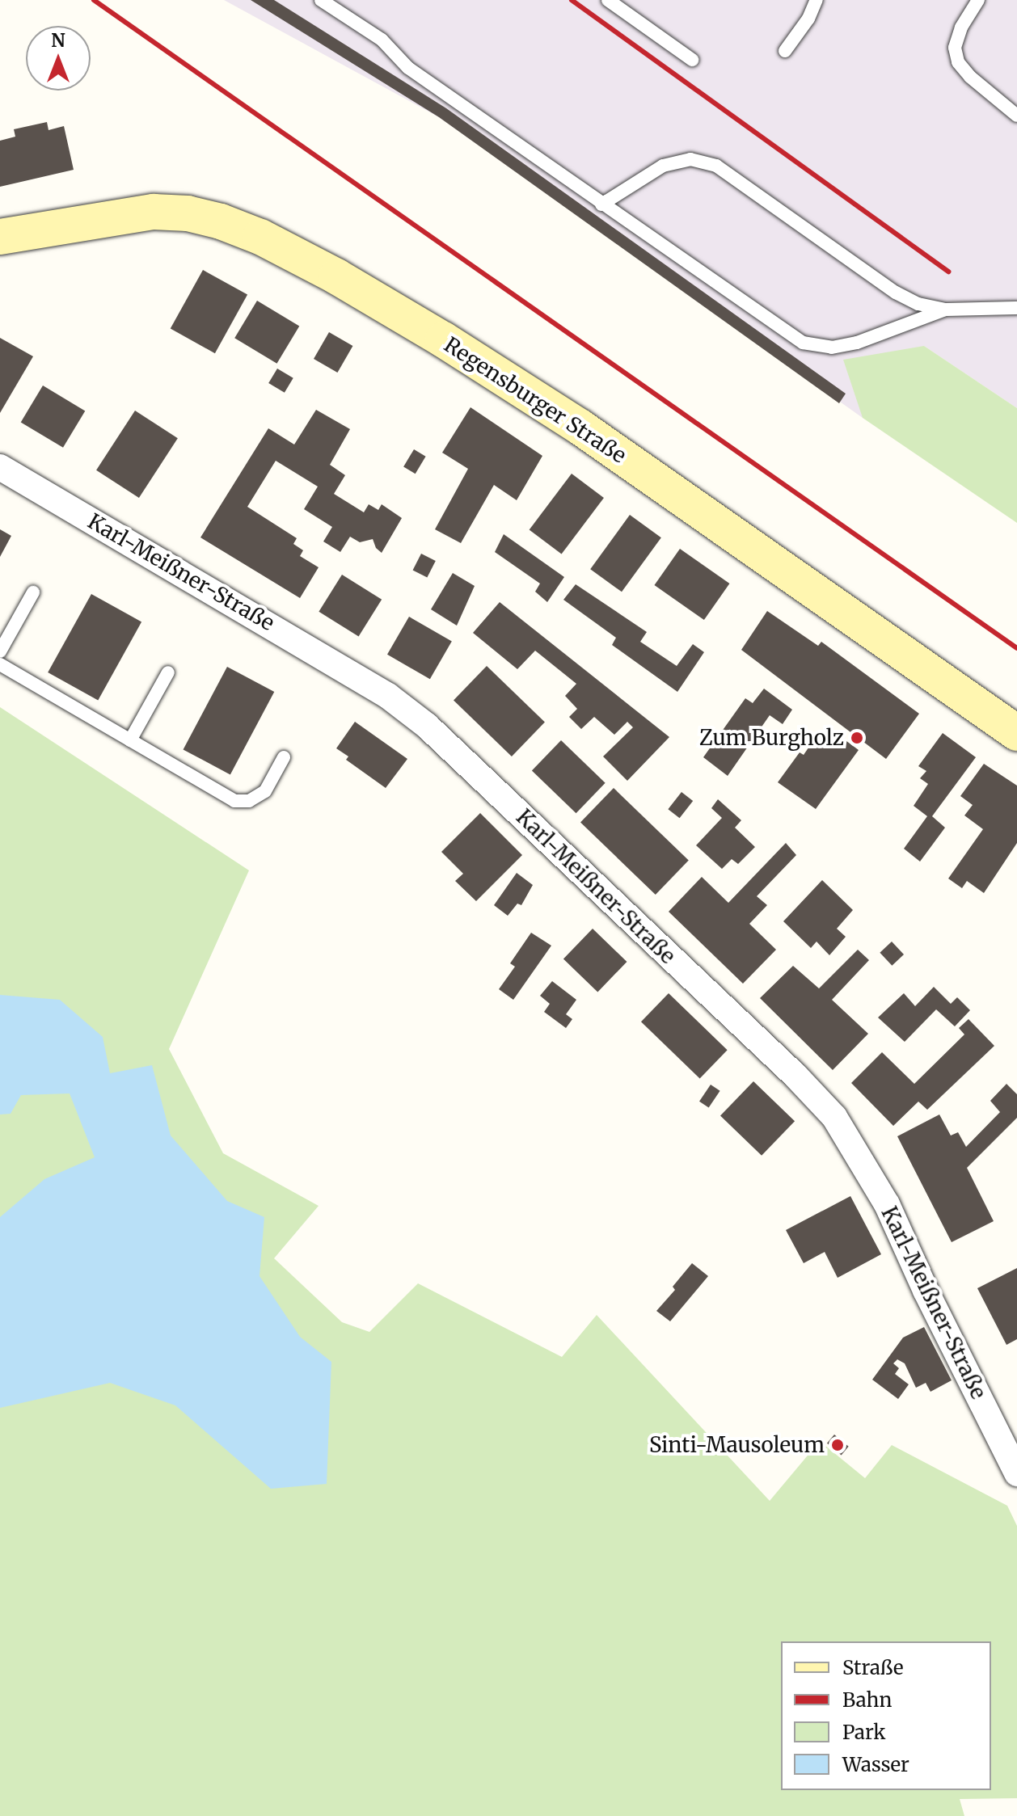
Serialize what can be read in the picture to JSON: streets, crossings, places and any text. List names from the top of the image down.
{
  "streets": {
    "main road": ["Regensburger Straße"],
    "street": ["Karl-Meißner-Straße"]
  },
  "places": ["Zum Burgholz", "Sinti-Mausoleum"],
  "legend": [
    "Straße",
    "Bahn",
    "Park",
    "Wasser"
  ],
  "north": "top"
}
